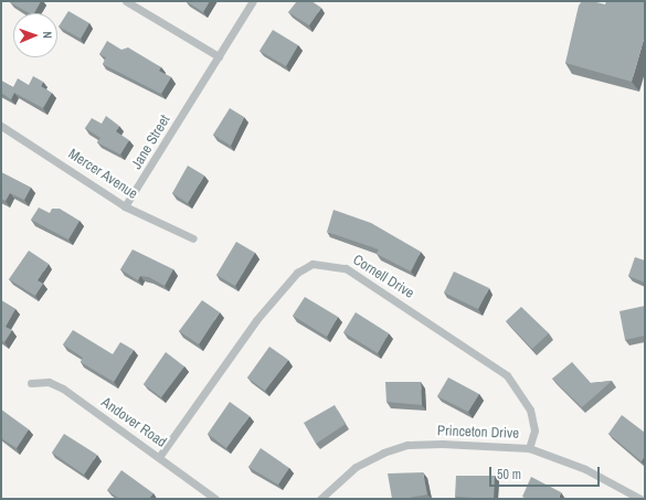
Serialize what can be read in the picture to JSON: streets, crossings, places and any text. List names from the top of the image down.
{
  "streets": {
    "street": [
      "Jane Street",
      "Mercer Avenue",
      "Cornell Drive",
      "Andover Road",
      "Princeton Drive"
    ]
  },
  "crossings": [
    ["Jane Street", "Mercer Avenue"],
    ["Cornell Drive", "Andover Road"],
    ["Cornell Drive", "Princeton Drive"]
  ],
  "scale_bar": "50 m",
  "north": "right"
}
